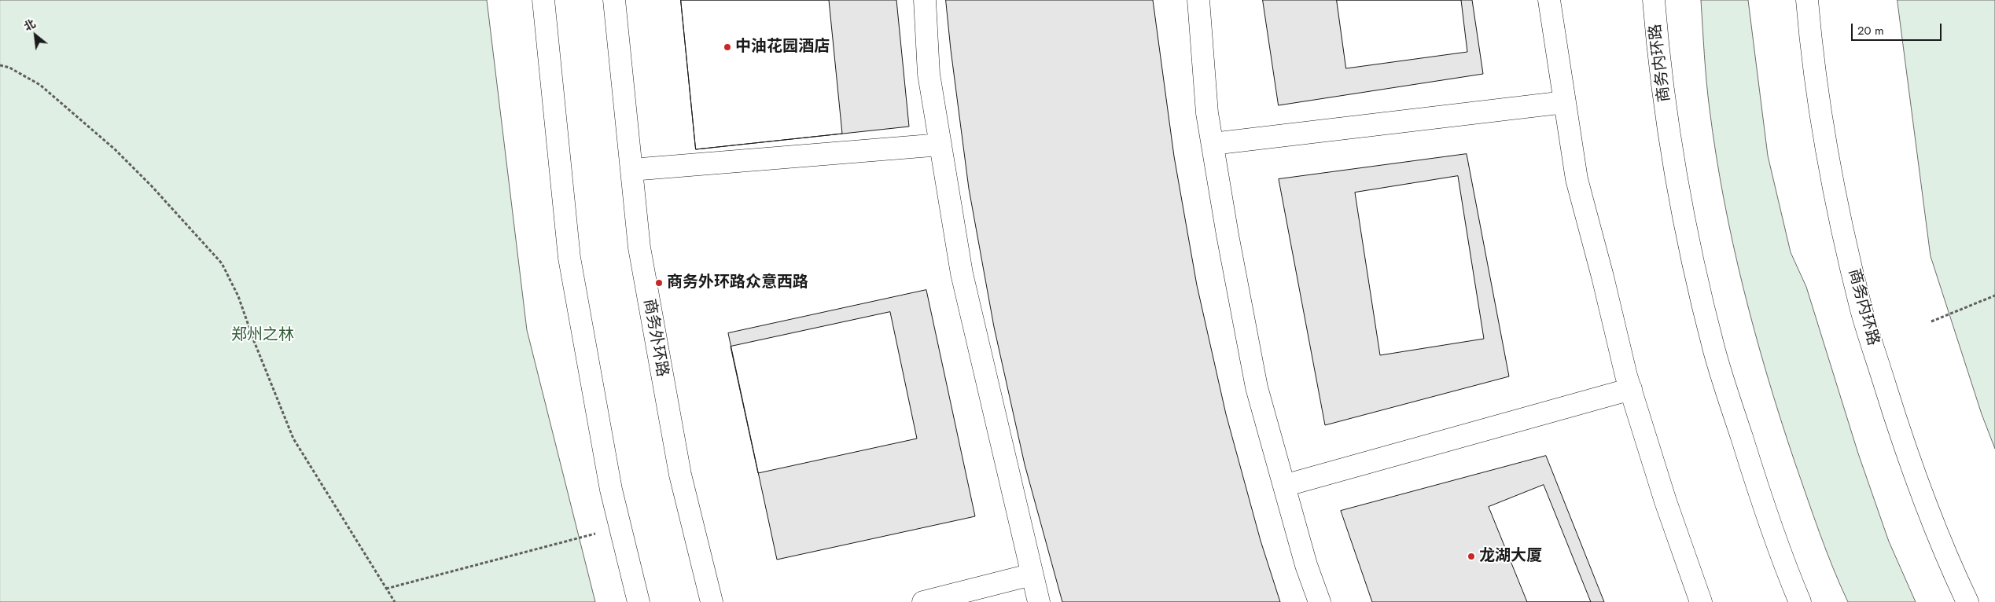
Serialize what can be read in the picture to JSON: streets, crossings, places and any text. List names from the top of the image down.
{
  "streets": {
    "street": ["商务内环路", "商务外环路"]
  },
  "parks": ["郑州之林"],
  "places": ["中油花园酒店", "商务外环路众意西路", "龙湖大厦"],
  "scale_bar": "20 m",
  "north": "top left"
}
